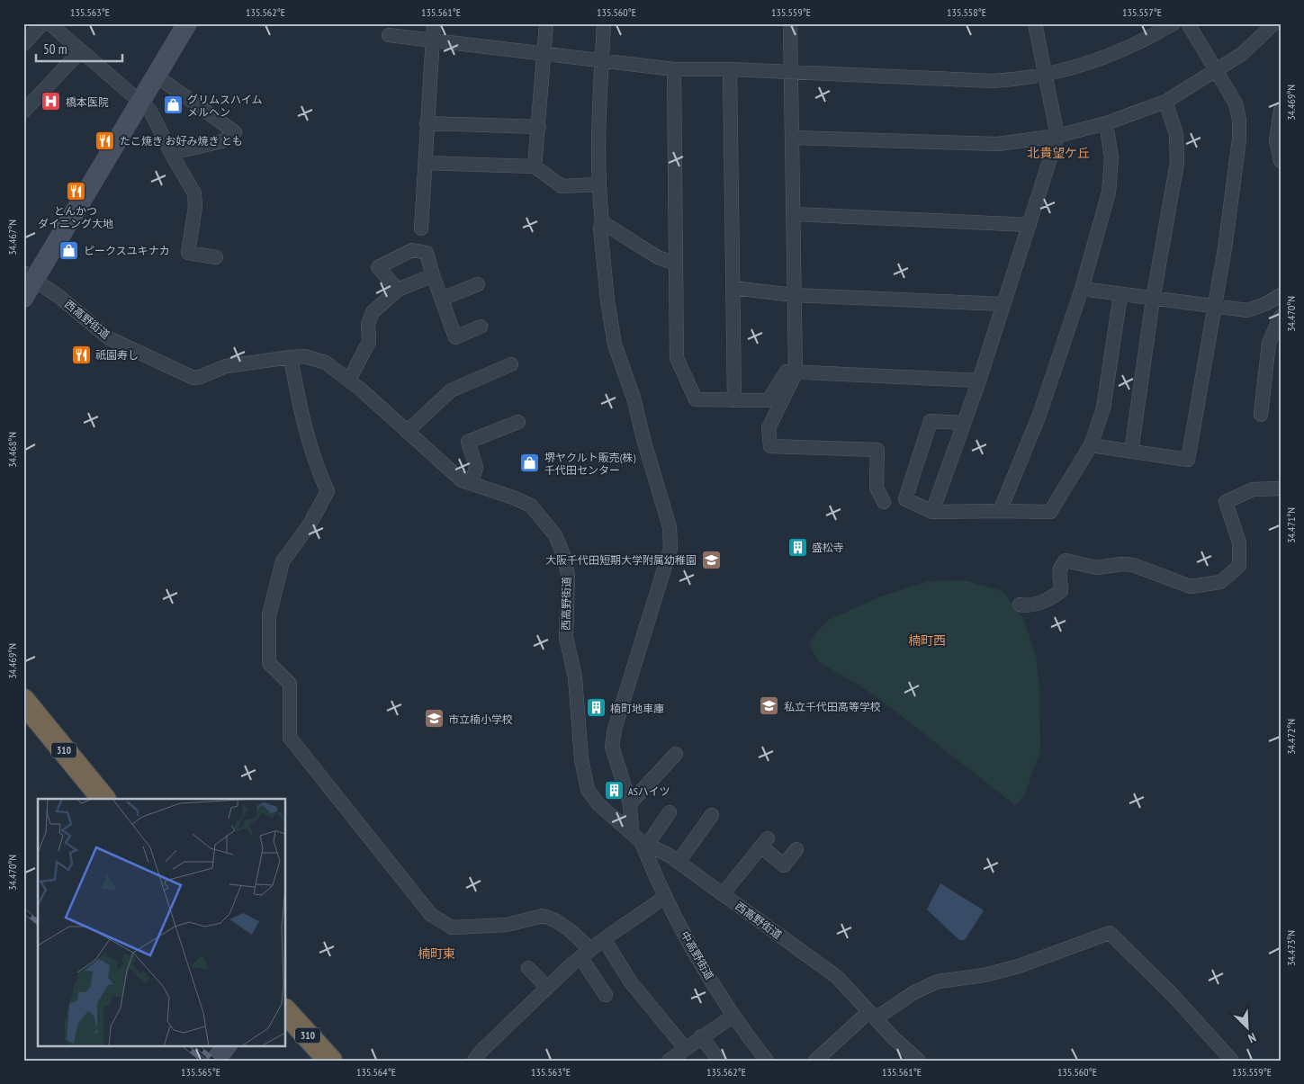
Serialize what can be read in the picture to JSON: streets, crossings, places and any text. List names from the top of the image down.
{
  "streets": {
    "highway": ["310"],
    "street": ["西高野街道", "中高野街道"]
  },
  "crossings": [
    ["西高野街道", "中高野街道"]
  ],
  "districts": ["北貴望ケ丘", "楠町西", "楠町東"],
  "places": {
    "hospital": ["橋本医院"],
    "shop": ["グリムスハイム メルヘン", "ピークスユキナカ", "堺ヤクルト販売(株) 千代田センター"],
    "restaurant": ["たこ焼き お好み焼き とも", "とんかつ ダイニング大地", "祇園寿し"],
    "building": ["盛松寺", "楠町地車庫", "ASハイツ"],
    "school or university": ["大阪千代田短期大学附属幼稚園", "私立千代田高等学校", "市立楠小学校"]
  },
  "scale_bar": "50 m",
  "north": "bottom right",
  "coordinates": [
    "135.563°E",
    "135.562°E",
    "135.561°E",
    "135.560°E",
    "135.559°E",
    "135.558°E",
    "135.557°E",
    "34.469°N",
    "34.467°N",
    "34.470°N",
    "34.468°N",
    "34.471°N",
    "34.472°N",
    "34.473°N",
    "135.565°E",
    "135.564°E"
  ]
}
